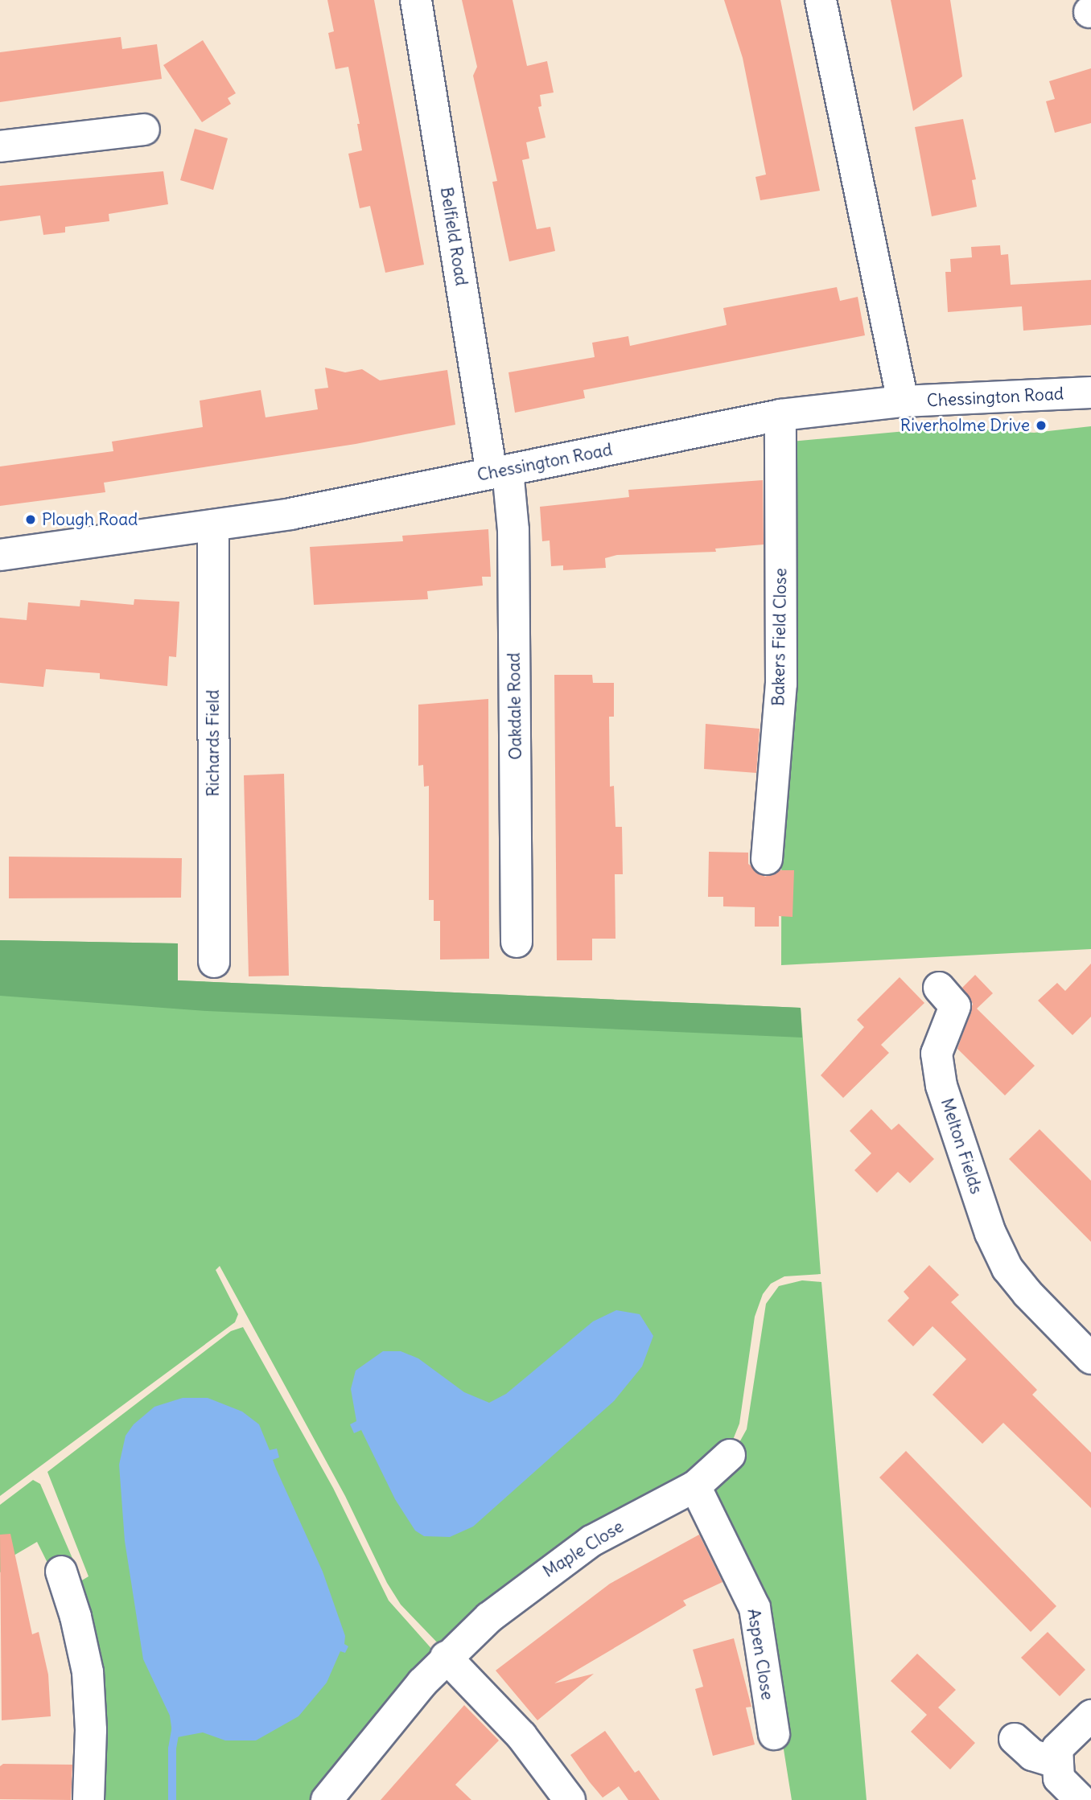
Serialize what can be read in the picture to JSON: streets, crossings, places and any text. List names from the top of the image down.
{
  "streets": {
    "street": [
      "Belfield Road",
      "Chessington Road",
      "Bakers Field Close",
      "Oakdale Road",
      "Richards Field",
      "Melton Fields",
      "Maple Close",
      "Aspen Close"
    ]
  },
  "crossings": [
    ["Belfield Road", "Chessington Road"],
    ["Belfield Road", "Oakdale Road"],
    ["Chessington Road", "Bakers Field Close"],
    ["Chessington Road", "Oakdale Road"],
    ["Chessington Road", "Richards Field"],
    ["Maple Close", "Aspen Close"]
  ],
  "places": ["Riverholme Drive", "Plough Road"]
}
